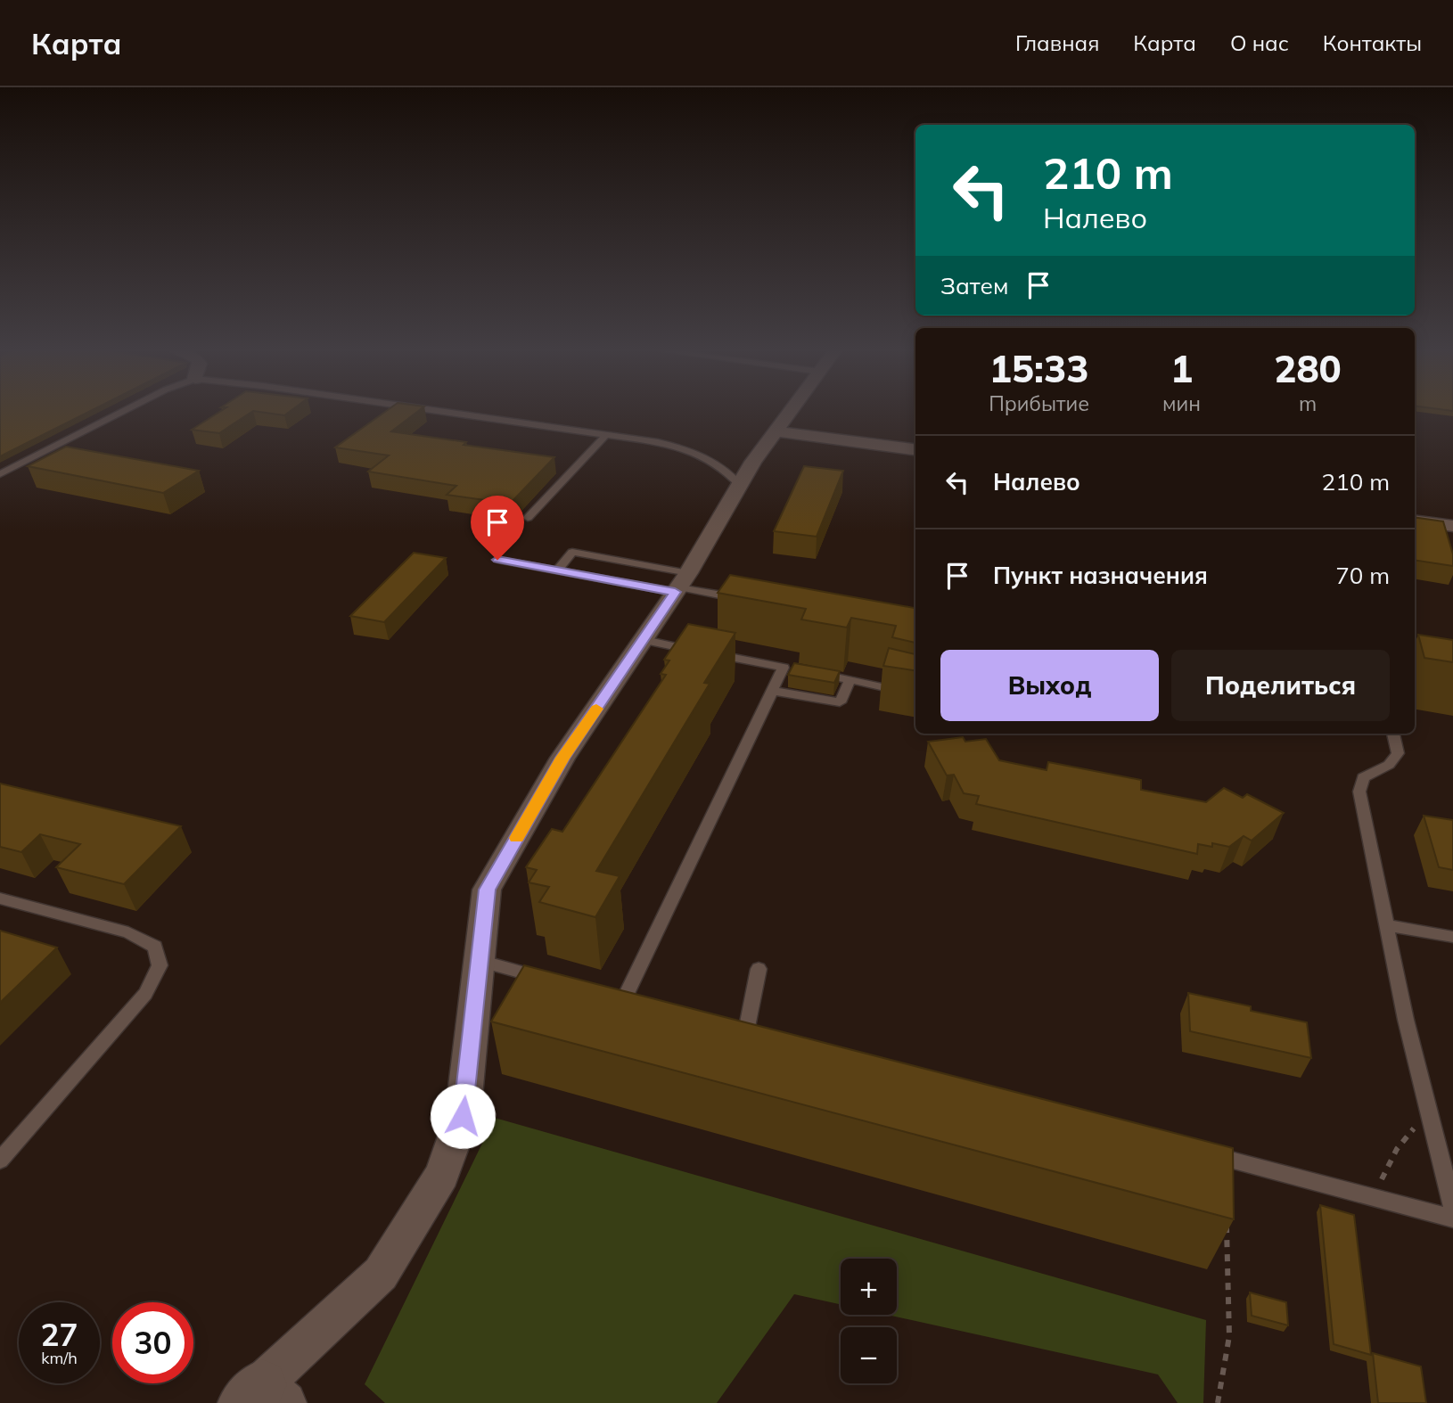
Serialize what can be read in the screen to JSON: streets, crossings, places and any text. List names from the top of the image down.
{
  "page": {
    "header": "Карта",
    "nav": [
      "Главная",
      "Карта",
      "О нас",
      "Контакты"
    ],
    "turn": ["210 m", "Налево"],
    "then": "Затем",
    "eta": [
      "15:33",
      "Прибытие",
      "1",
      "мин",
      "280",
      "m"
    ],
    "list": [
      {
        "name": "Налево",
        "value": "210 m"
      },
      {
        "name": "Пункт назначения",
        "value": "70 m"
      }
    ],
    "buttons": ["Выход", "Поделиться"],
    "map_buttons": ["+", "−"],
    "speed": "27 km/h",
    "limit": "30"
  }
}
